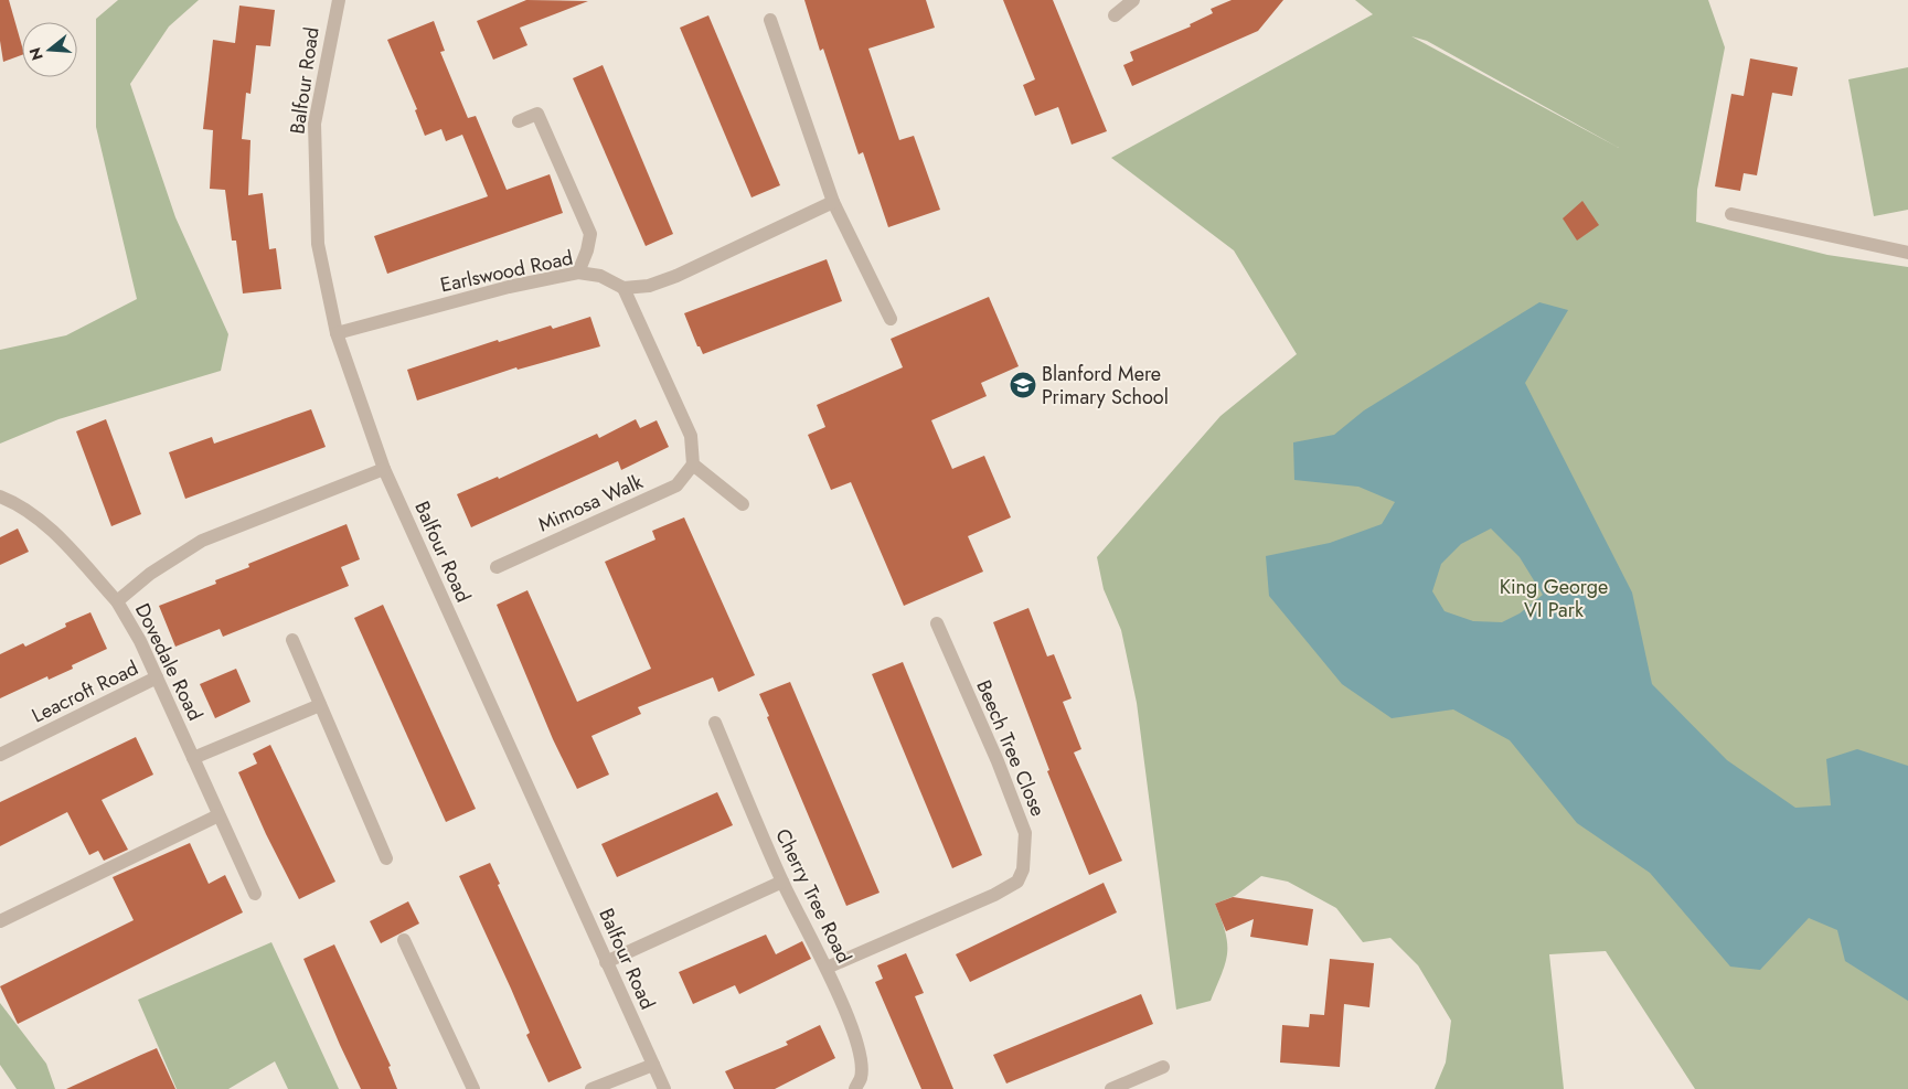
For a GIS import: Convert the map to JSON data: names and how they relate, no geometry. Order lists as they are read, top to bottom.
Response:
{
  "streets": {
    "street": [
      "Balfour Road",
      "Earlswood Road",
      "Mimosa Walk",
      "Dovedale Road",
      "Leacroft Road",
      "Beech Tree Close",
      "Cherry Tree Road"
    ]
  },
  "crossings": [
    ["Balfour Road", "Earlswood Road"],
    ["Balfour Road", "Dovedale Road"],
    ["Dovedale Road", "Leacroft Road"],
    ["Beech Tree Close", "Cherry Tree Road"]
  ],
  "parks": ["King George VI Park"],
  "places": {
    "school or university": ["Blanford Mere Primary School"]
  },
  "north": "left"
}
